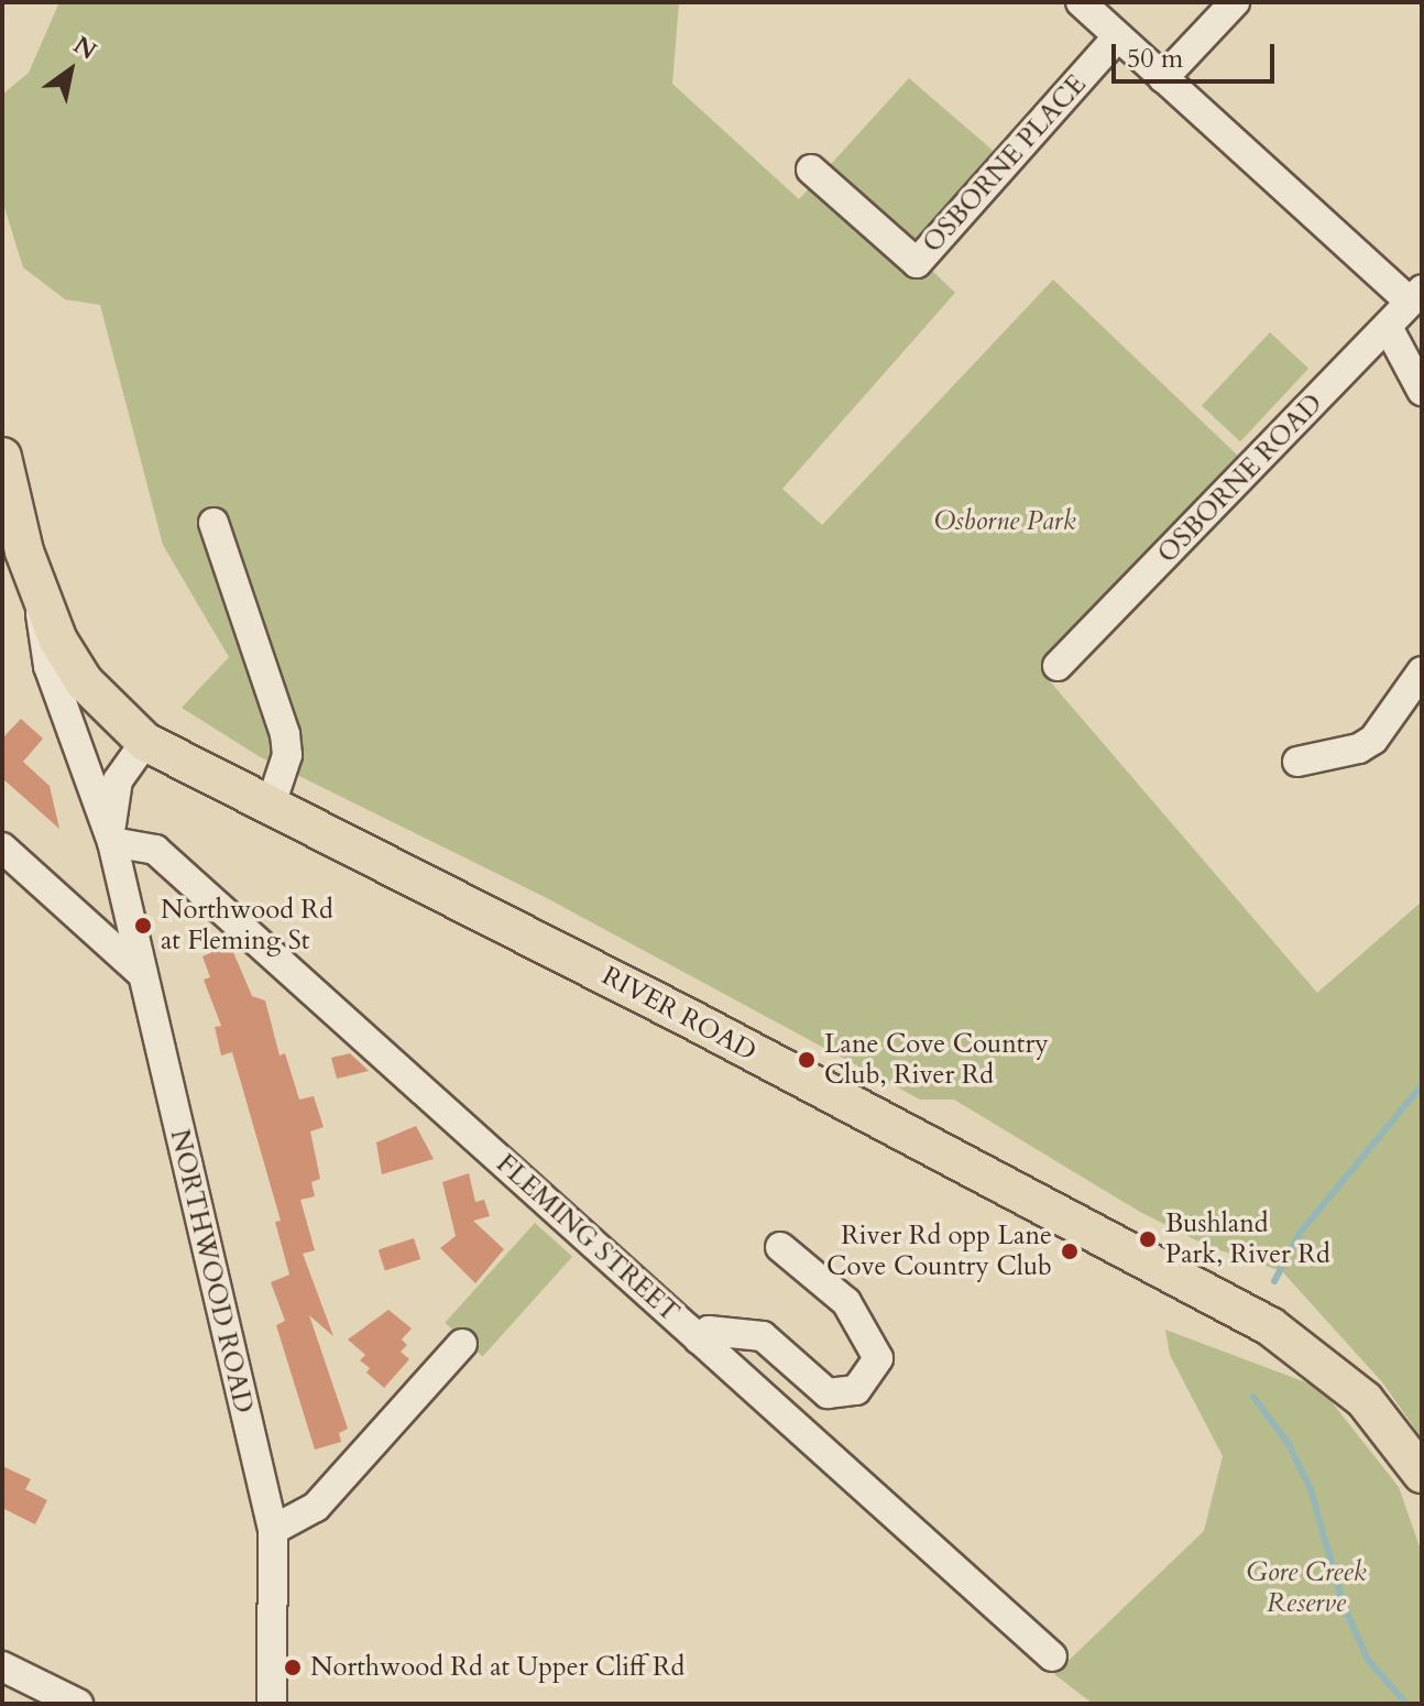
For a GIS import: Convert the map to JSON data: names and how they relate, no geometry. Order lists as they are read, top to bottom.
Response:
{
  "streets": {
    "main road": ["RIVER ROAD", "NORTHWOOD ROAD"],
    "street": ["OSBORNE PLACE", "OSBORNE ROAD", "FLEMING STREET"]
  },
  "crossings": [
    ["RIVER ROAD", "NORTHWOOD ROAD"],
    ["FLEMING STREET", "NORTHWOOD ROAD"]
  ],
  "parks": ["Osborne Park", "Gore Creek Reserve"],
  "places": [
    "Northwood Rd at Fleming St",
    "Lane Cove Country Club, River Rd",
    "Bushland Park, River Rd",
    "River Rd opp Lane Cove Country Club",
    "Northwood Rd at Upper Cliff Rd"
  ],
  "scale_bar": "50 m",
  "north": "top right"
}
